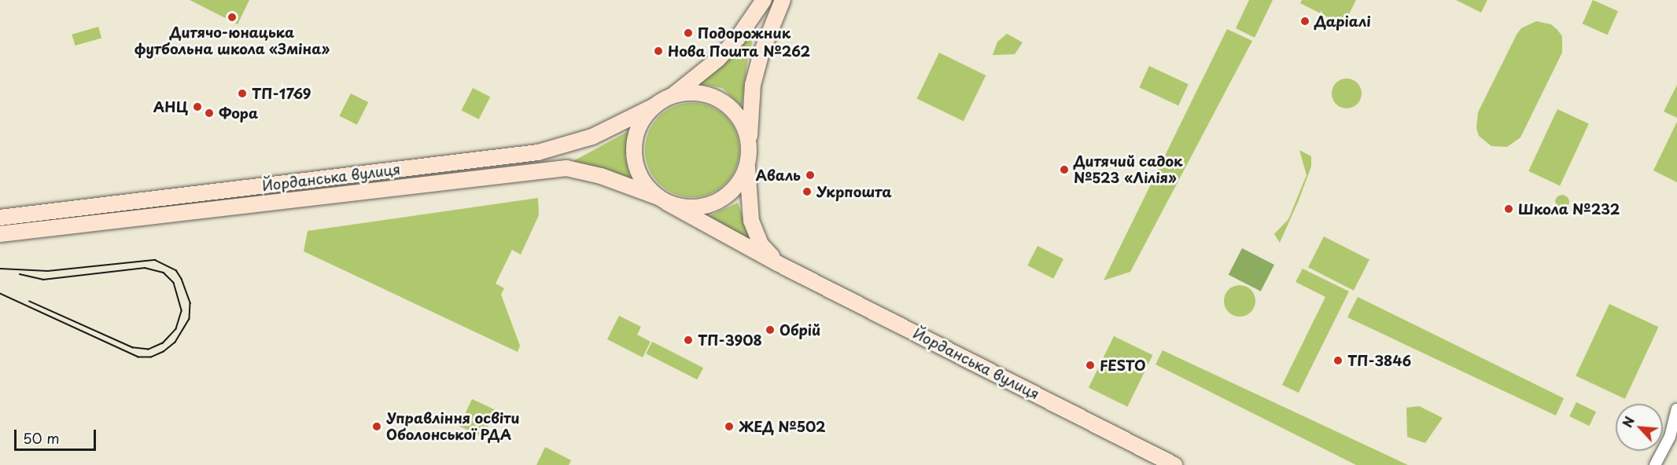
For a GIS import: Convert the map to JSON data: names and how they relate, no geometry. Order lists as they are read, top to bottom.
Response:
{
  "streets": {
    "main road": ["Йорданська вулиця"]
  },
  "places": [
    "Дитячо-юнацька футбольна школа «Зміна»",
    "Даріалі",
    "Подорожник",
    "Нова Пошта №262",
    "ТП-1769",
    "АНЦ",
    "Фора",
    "Дитячий садок №523 «Лілія»",
    "Аваль",
    "Укрпошта",
    "Школа №232",
    "Обрій",
    "ТП-3908",
    "ТП-3846",
    "FESTO",
    "Управління освіти Оболонської РДА",
    "ЖЕД №502"
  ],
  "scale_bar": "50 m",
  "north": "top left"
}
